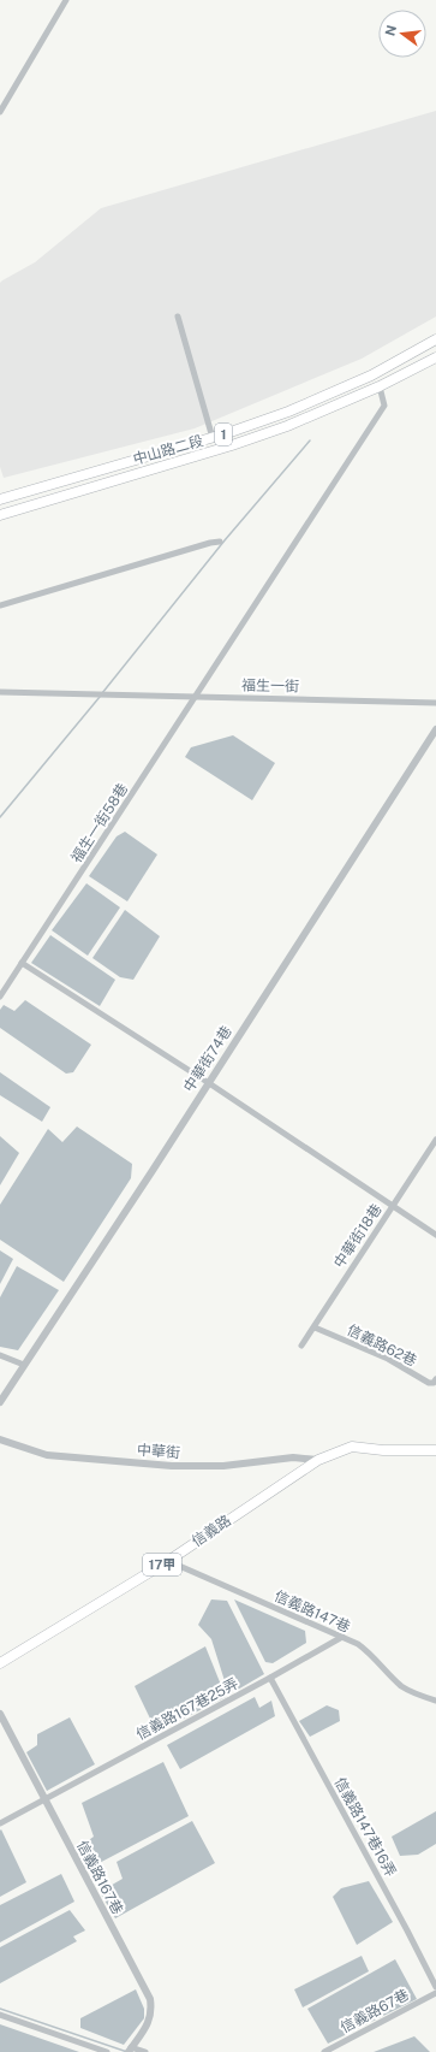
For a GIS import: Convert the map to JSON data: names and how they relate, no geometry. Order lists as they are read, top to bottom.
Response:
{
  "streets": {
    "main road": [
      "1",
      "中山路二段",
      "信義路",
      "17甲"
    ],
    "street": [
      "福生一街",
      "福生一街58巷",
      "中華街74巷",
      "中華街18巷",
      "信義路62巷",
      "中華街",
      "信義路147巷",
      "信義路167巷25弄",
      "信義路147巷16弄",
      "信義路167巷",
      "信義路67巷"
    ]
  },
  "crossings": [
    ["中山路二段", "福生一街58巷"],
    ["福生一街", "福生一街58巷"],
    ["中華街18巷", "信義路62巷"],
    ["中華街", "信義路"],
    ["信義路", "信義路147巷"],
    ["信義路147巷", "信義路167巷25弄"],
    ["信義路167巷25弄", "信義路147巷16弄"],
    ["信義路167巷25弄", "信義路167巷"]
  ],
  "north": "left"
}
